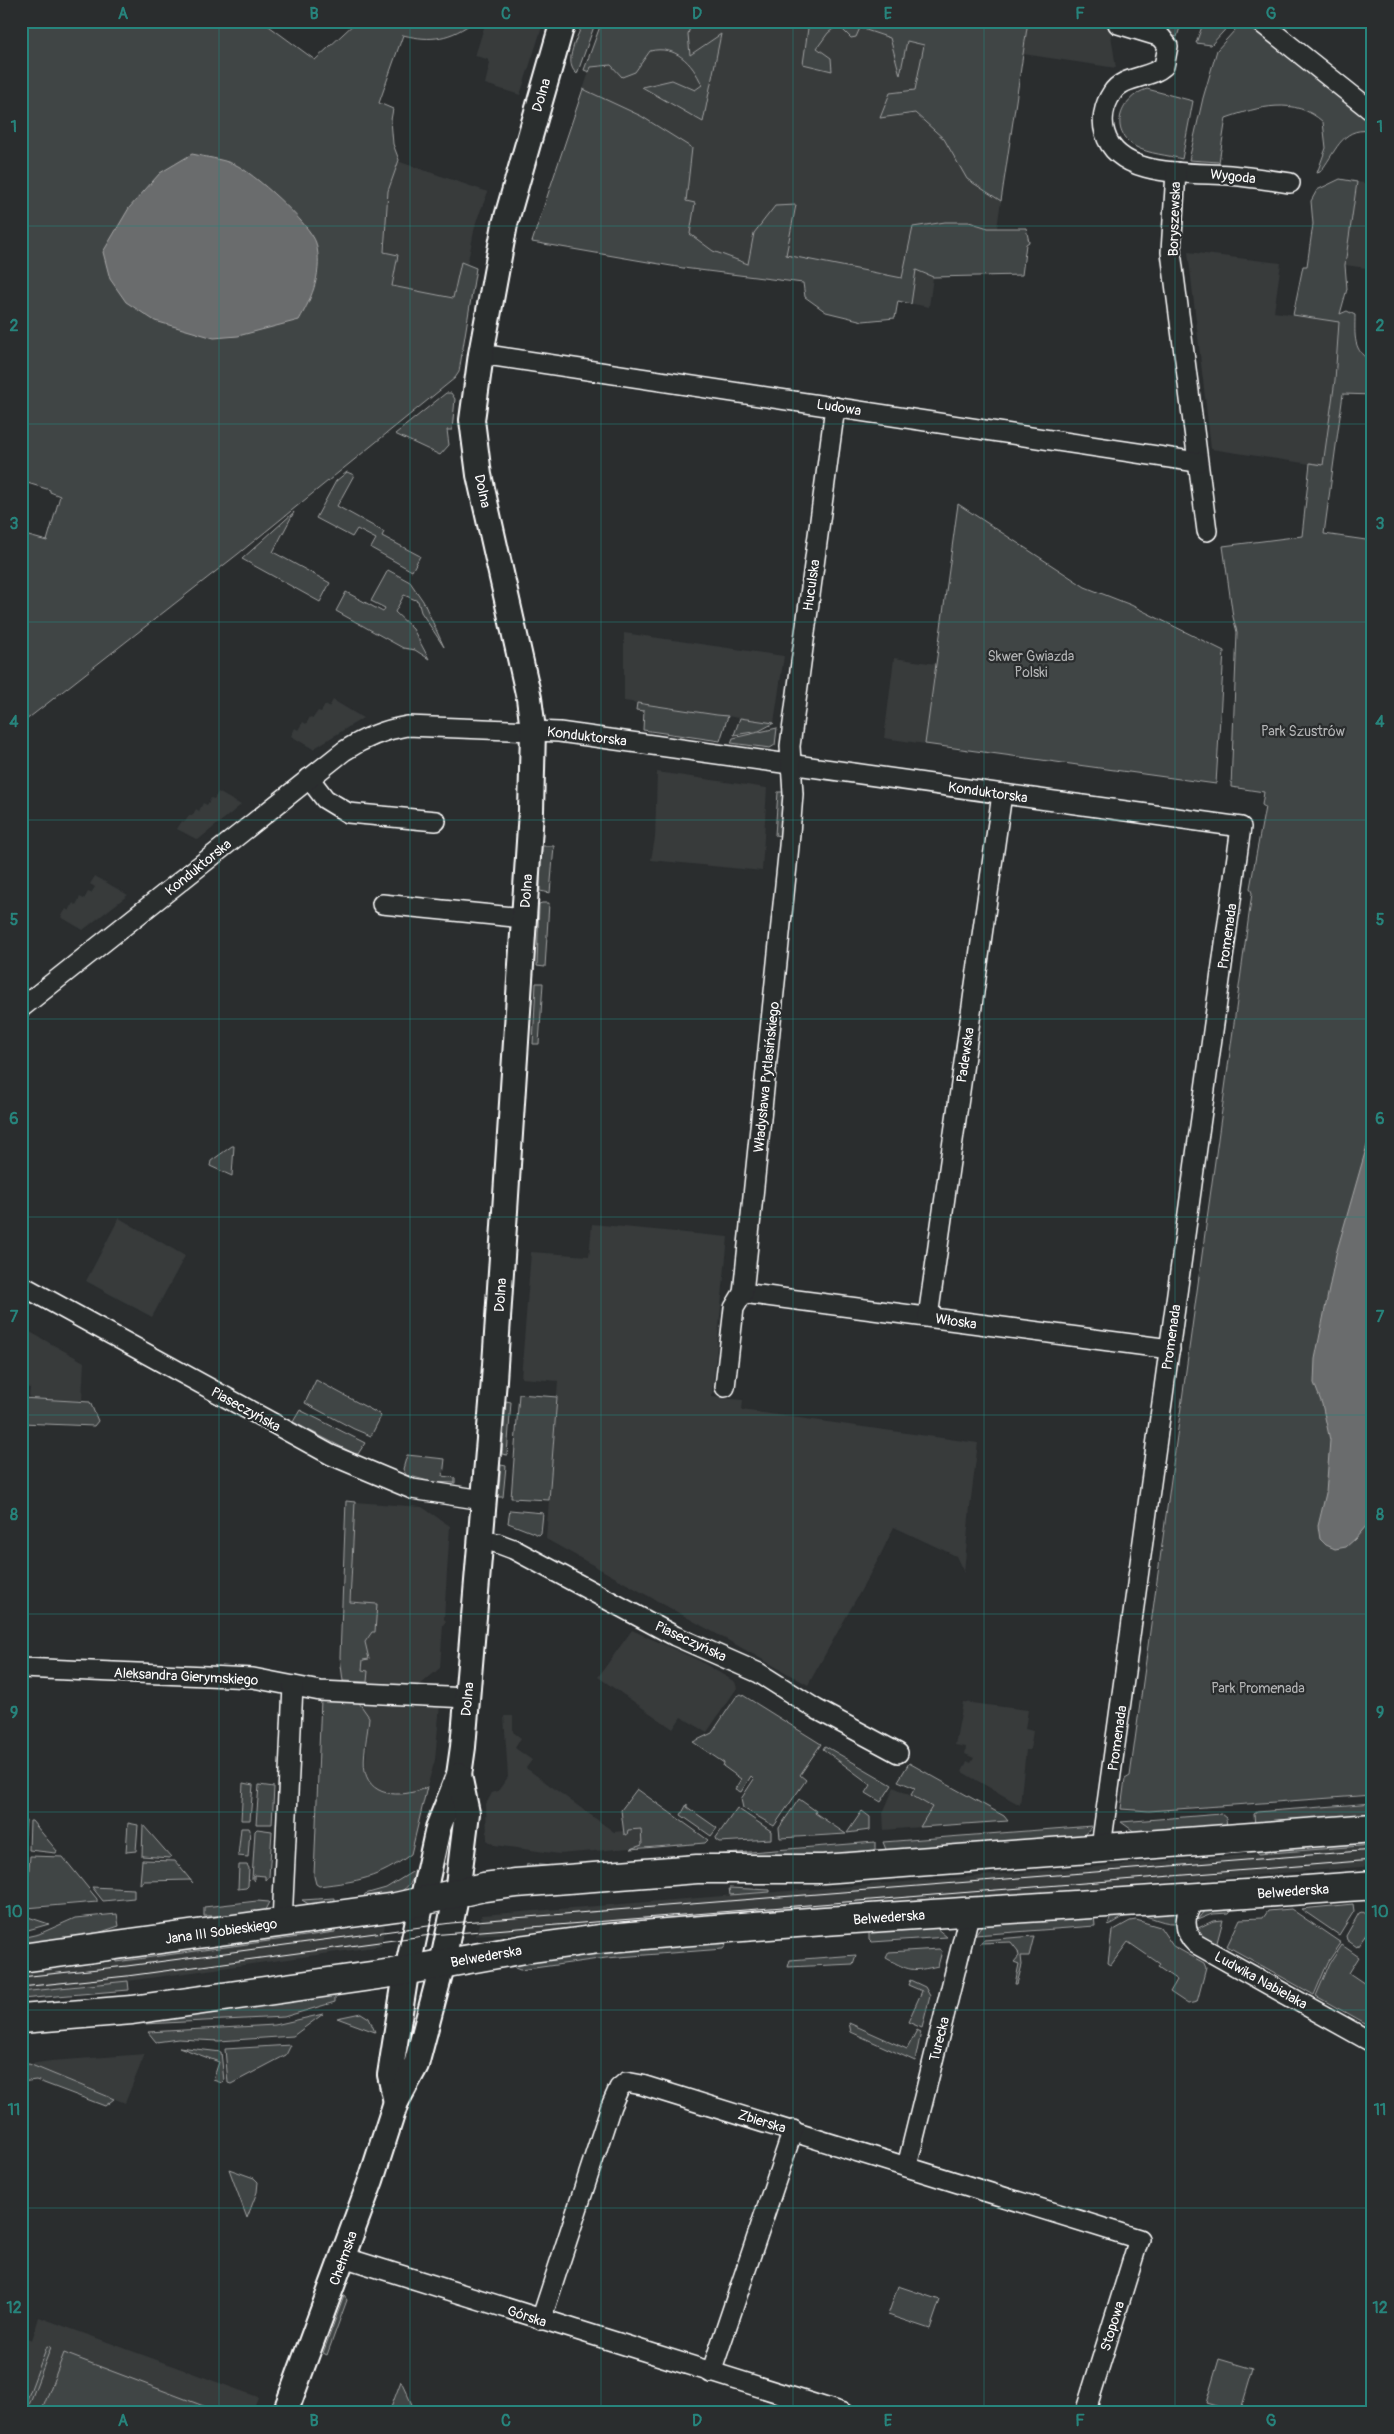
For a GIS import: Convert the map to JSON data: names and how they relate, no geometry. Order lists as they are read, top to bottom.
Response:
{
  "streets": {
    "main road": ["Belwederska", "Jana III Sobieskiego"],
    "street": [
      "Dolna",
      "Wygoda",
      "Boryszewska",
      "Ludowa",
      "Huculska",
      "Konduktorska",
      "Promenada",
      "Padewska",
      "Władysława Pytlasińskiego",
      "Włoska",
      "Piaseczyńska",
      "Aleksandra Gierymskiego",
      "Ludwika Nabielaka",
      "Turecka",
      "Zbierska",
      "Chełmska",
      "Górska",
      "Stopowa"
    ]
  },
  "crossings": [
    ["Dolna", "Ludowa"],
    ["Dolna", "Konduktorska"],
    ["Dolna", "Piaseczyńska"],
    ["Dolna", "Aleksandra Gierymskiego"],
    ["Dolna", "Belwederska"],
    ["Dolna", "Jana III Sobieskiego"],
    ["Dolna", "Chełmska"],
    ["Wygoda", "Boryszewska"],
    ["Boryszewska", "Ludowa"],
    ["Ludowa", "Huculska"],
    ["Huculska", "Konduktorska"],
    ["Huculska", "Władysława Pytlasińskiego"],
    ["Konduktorska", "Promenada"],
    ["Konduktorska", "Padewska"],
    ["Konduktorska", "Władysława Pytlasińskiego"],
    ["Promenada", "Włoska"],
    ["Padewska", "Włoska"],
    ["Władysława Pytlasińskiego", "Włoska"],
    ["Belwederska", "Ludwika Nabielaka"],
    ["Belwederska", "Turecka"],
    ["Belwederska", "Chełmska"],
    ["Turecka", "Zbierska"],
    ["Zbierska", "Górska"],
    ["Zbierska", "Stopowa"],
    ["Chełmska", "Górska"]
  ],
  "parks": ["Skwer Gwiazda Polski", "Park Szustrów", "Park Promenada"],
  "grid": {
    "columns": [
      "A",
      "B",
      "C",
      "D",
      "E",
      "F",
      "G"
    ],
    "rows": [
      "1",
      "2",
      "3",
      "4",
      "5",
      "6",
      "7",
      "8",
      "9",
      "10",
      "11",
      "12"
    ]
  }
}
